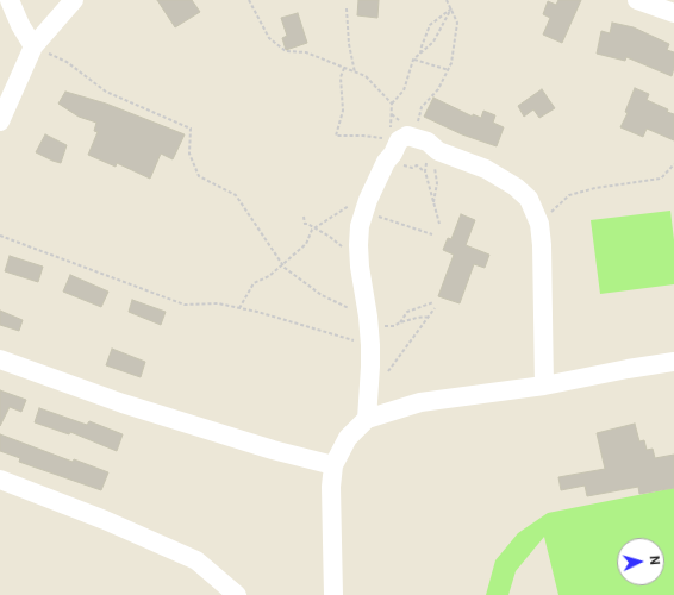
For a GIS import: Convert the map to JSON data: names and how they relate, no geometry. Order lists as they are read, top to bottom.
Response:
{
  "north": "right"
}
